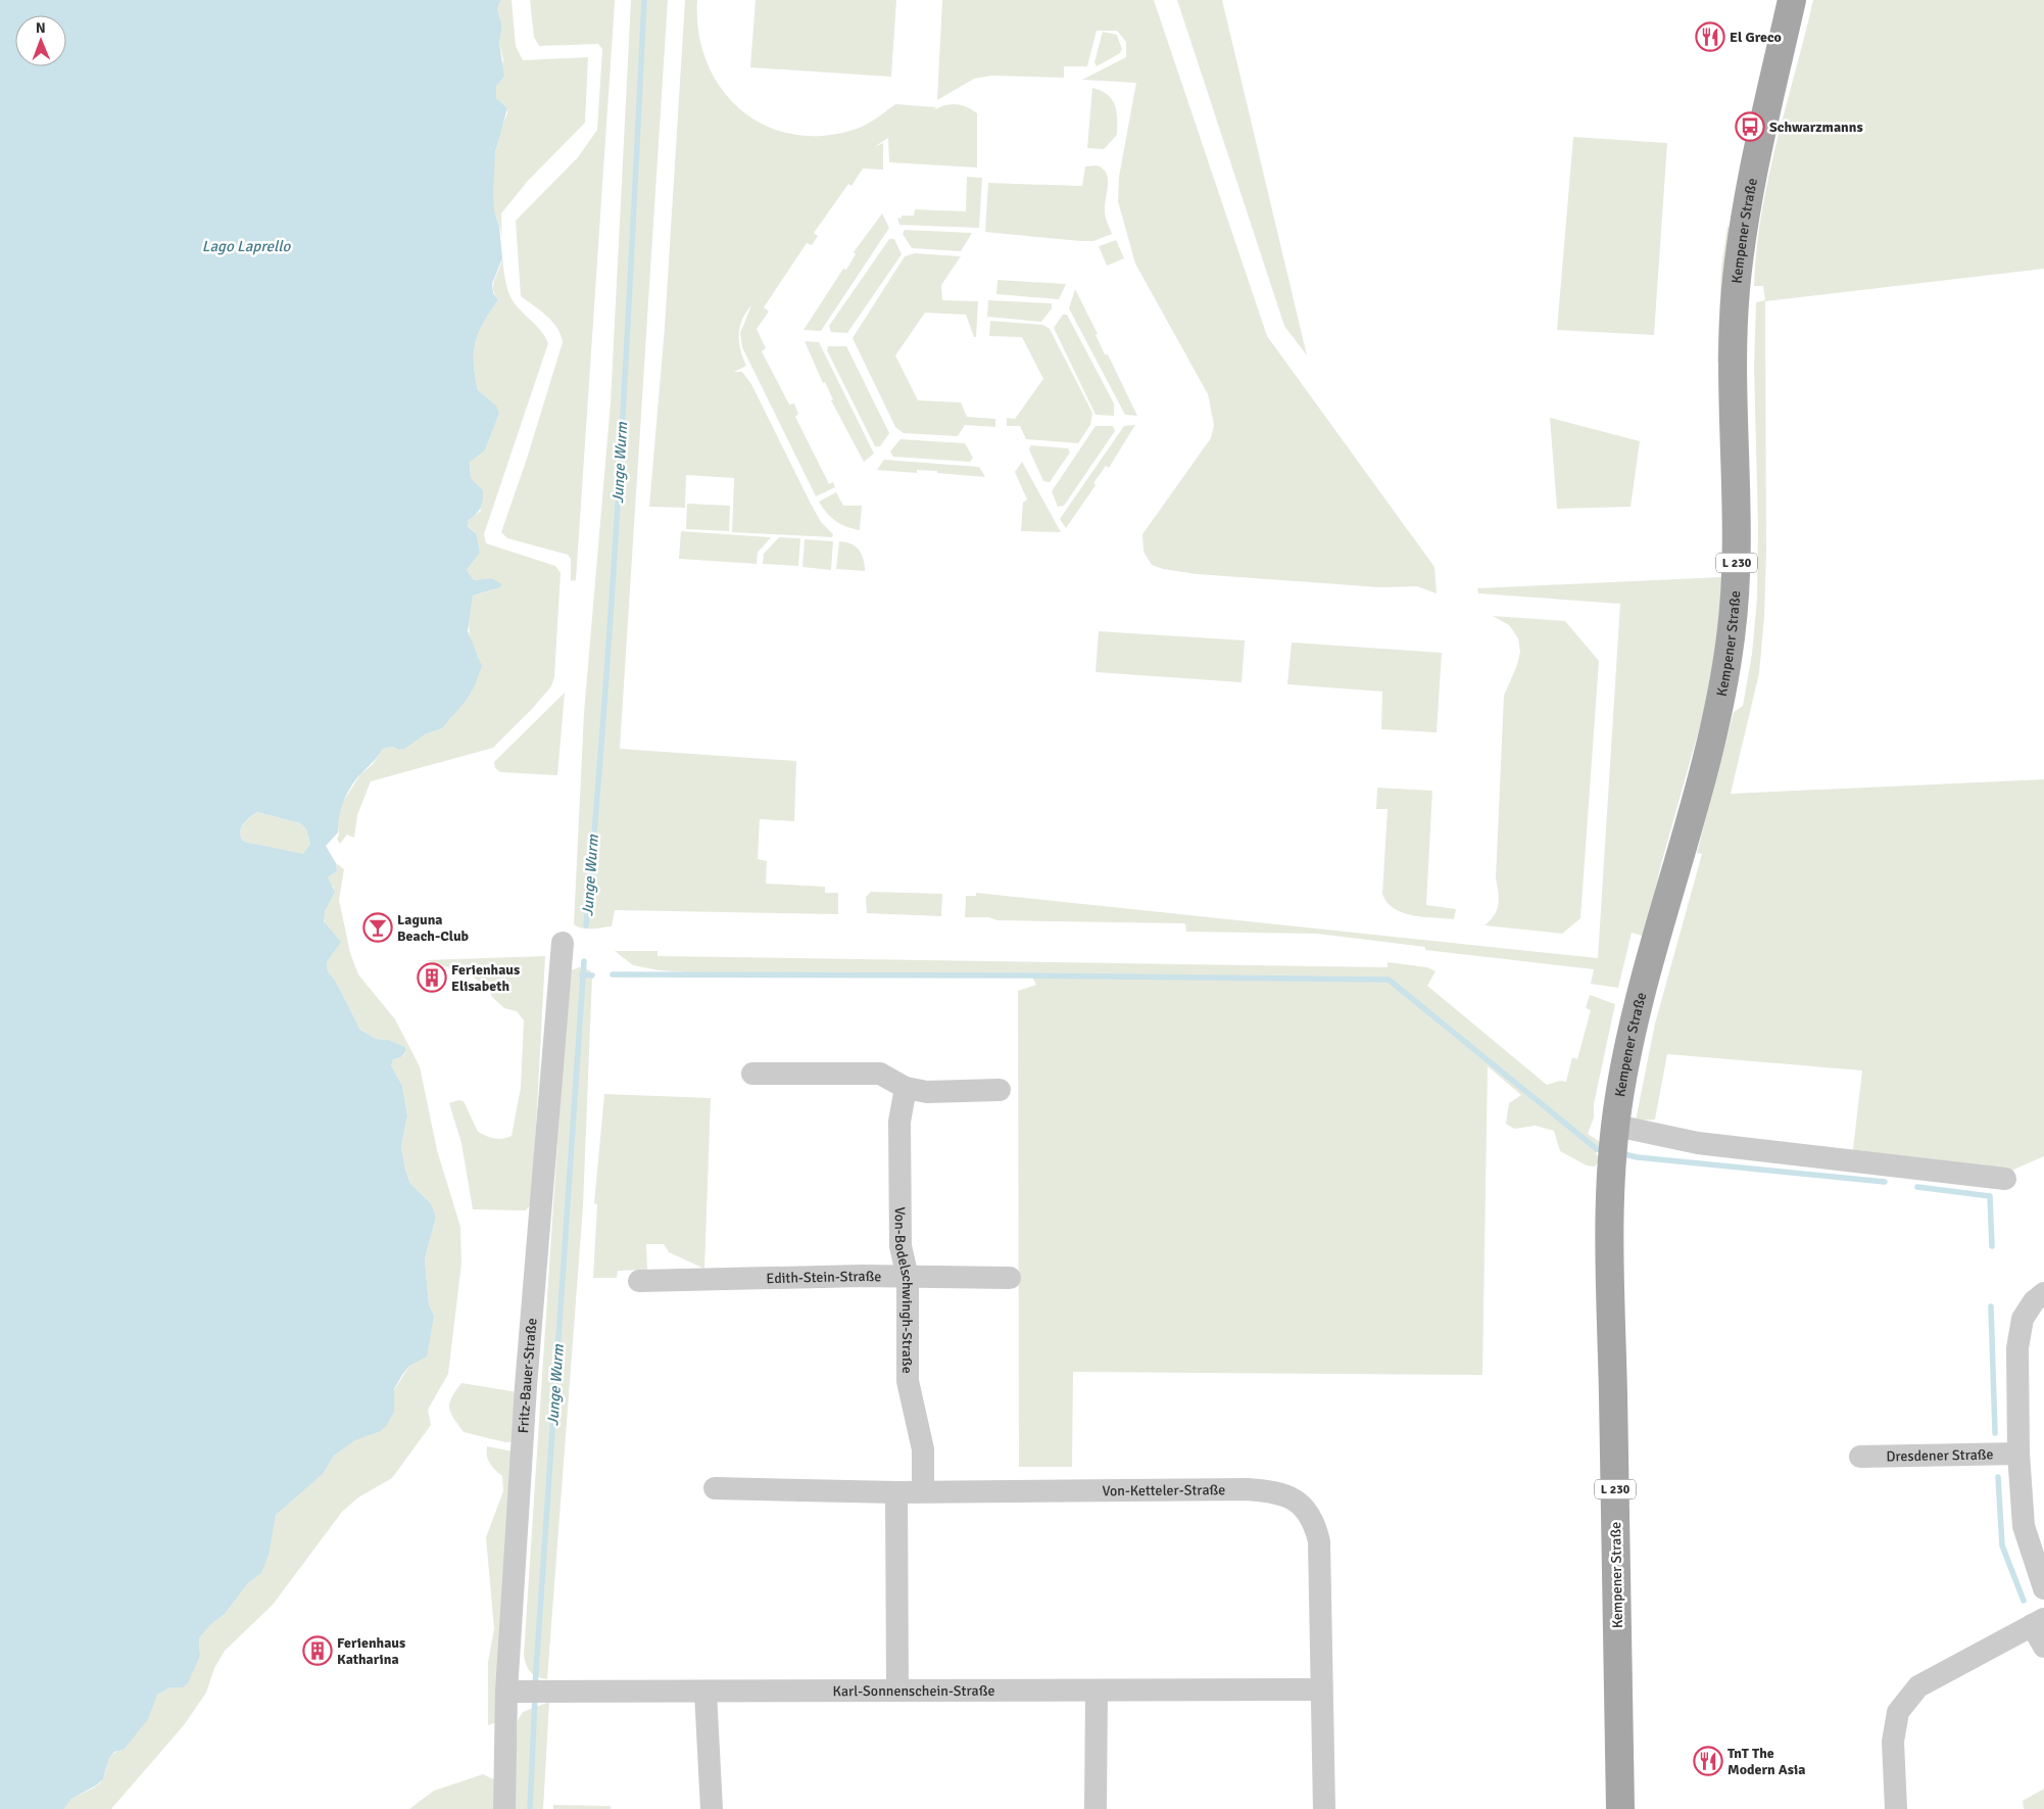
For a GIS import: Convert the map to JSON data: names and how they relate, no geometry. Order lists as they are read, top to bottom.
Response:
{
  "streets": {
    "main road": ["Kempener Straße", "L 230"],
    "street": [
      "Edith-Stein-Straße",
      "Von-Bodelschwingh-Straße",
      "Fritz-Bauer-Straße",
      "Dresdener Straße",
      "Von-Ketteler-Straße",
      "Karl-Sonnenschein-Straße"
    ]
  },
  "crossings": [
    ["Edith-Stein-Straße", "Von-Bodelschwingh-Straße"],
    ["Von-Bodelschwingh-Straße", "Von-Ketteler-Straße"],
    ["Fritz-Bauer-Straße", "Karl-Sonnenschein-Straße"],
    ["Von-Ketteler-Straße", "Karl-Sonnenschein-Straße"]
  ],
  "water": ["Lago Laprello", "Junge Wurm"],
  "places": {
    "restaurant": ["El Greco", "TnT The Modern Asia"],
    "bus stop": ["Schwarzmanns"],
    "bar": ["Laguna Beach-Club"],
    "building": ["Ferienhaus Elisabeth", "Ferienhaus Katharina"]
  },
  "north": "top"
}
